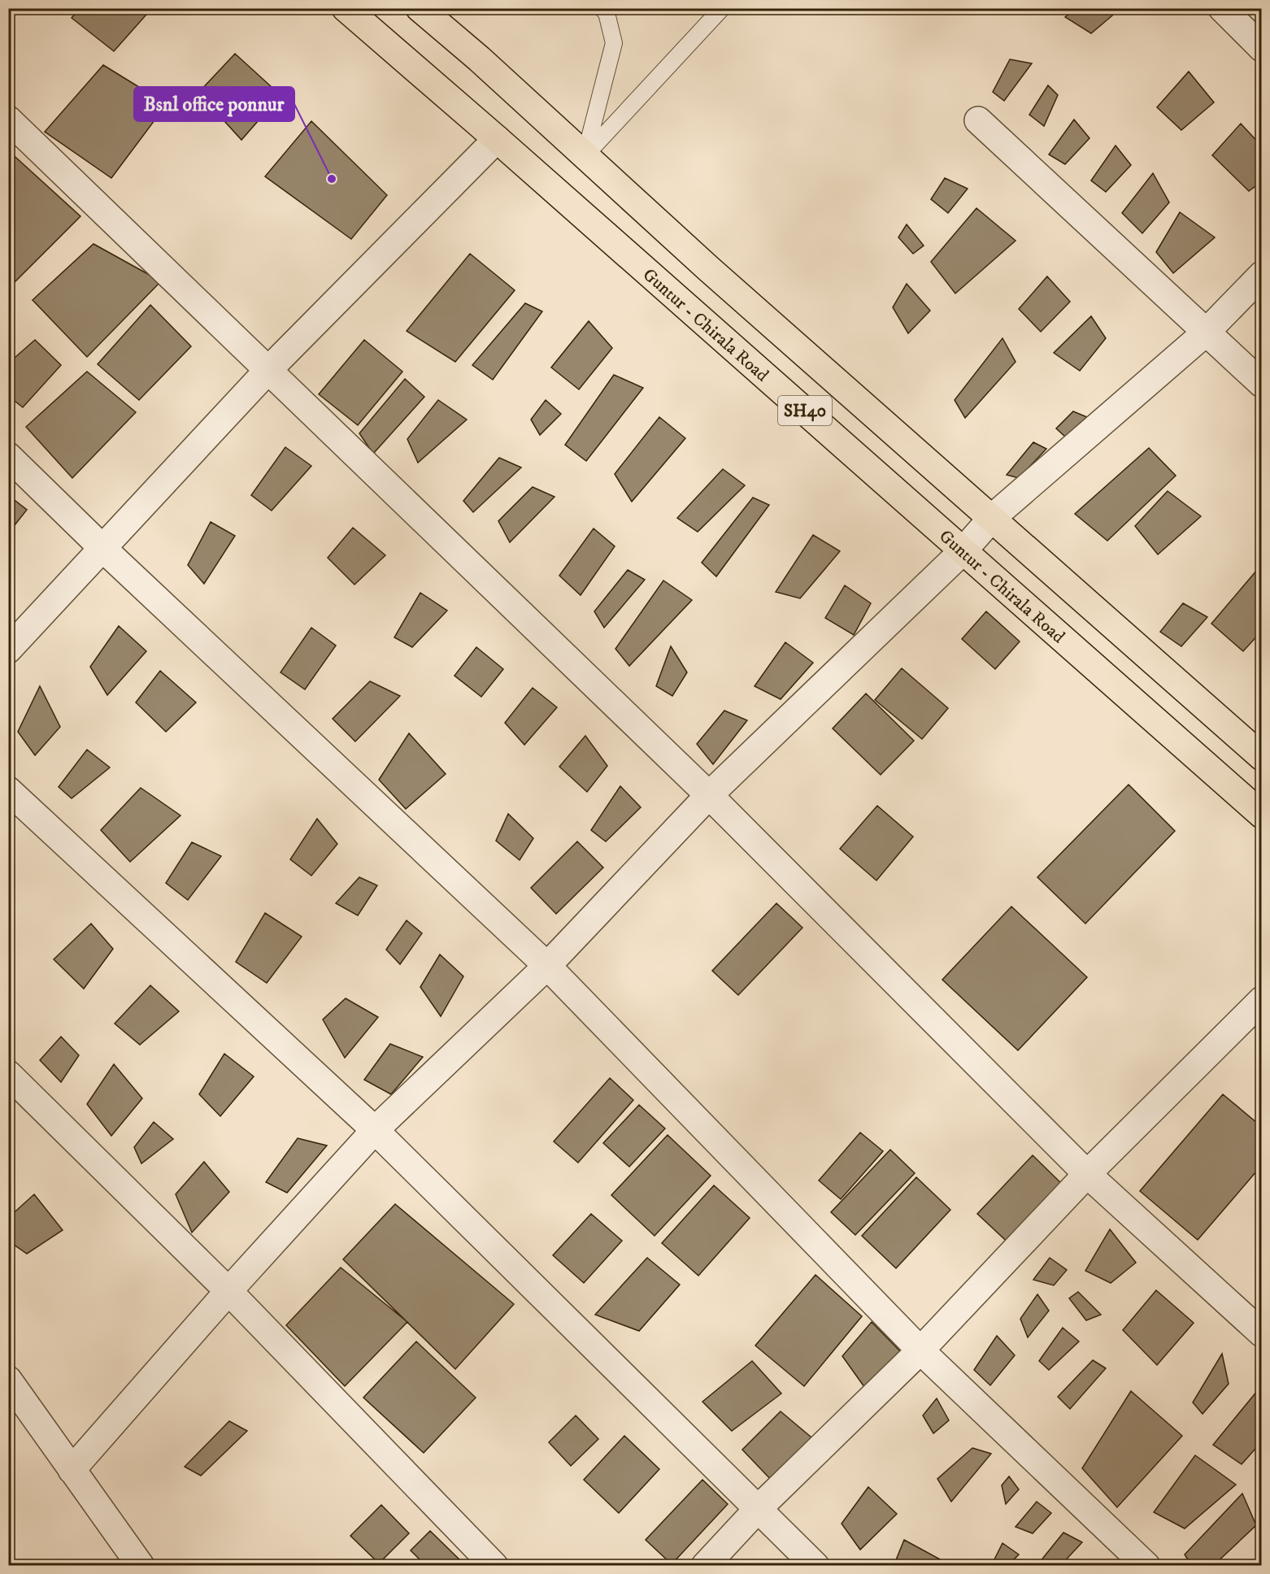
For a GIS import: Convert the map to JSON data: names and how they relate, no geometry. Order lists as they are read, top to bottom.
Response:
{
  "streets": {
    "main road": ["Guntur - Chirala Road", "SH40"]
  },
  "places": ["Bsnl office ponnur"]
}
